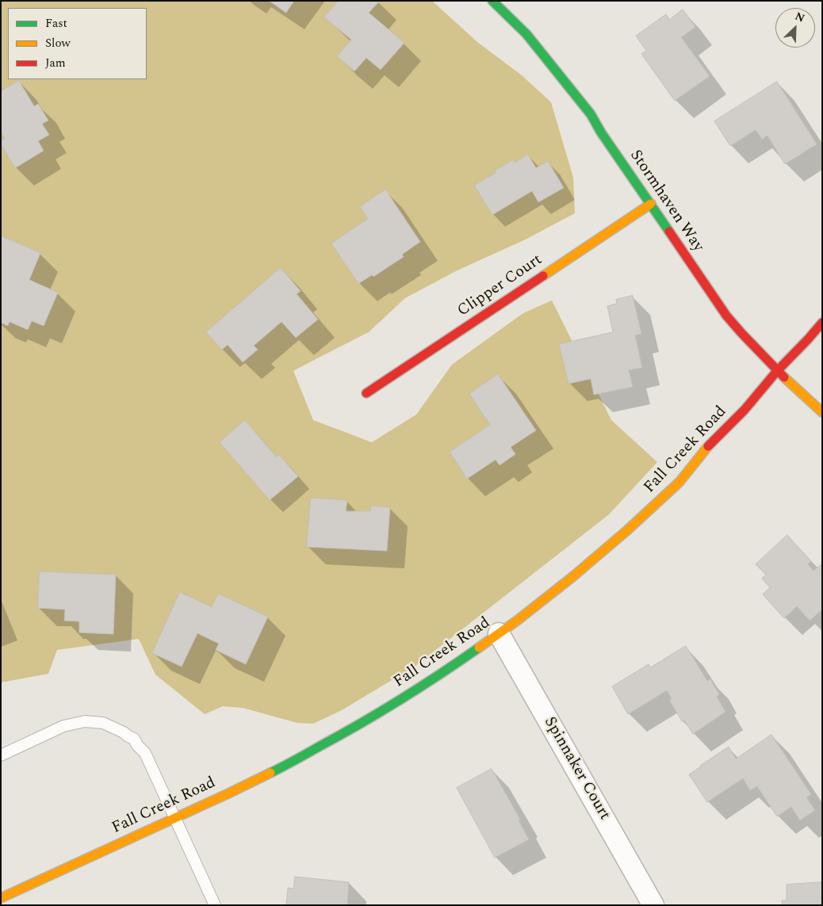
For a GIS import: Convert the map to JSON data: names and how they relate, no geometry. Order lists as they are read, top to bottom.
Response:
{
  "streets": {
    "main road": ["Stormhaven Way", "Clipper Court", "Fall Creek Road"],
    "street": ["Spinnaker Court"]
  },
  "crossings": [
    ["Stormhaven Way", "Clipper Court"],
    ["Stormhaven Way", "Fall Creek Road"],
    ["Fall Creek Road", "Spinnaker Court"]
  ],
  "legend": ["Fast", "Slow", "Jam"],
  "north": "top right"
}
